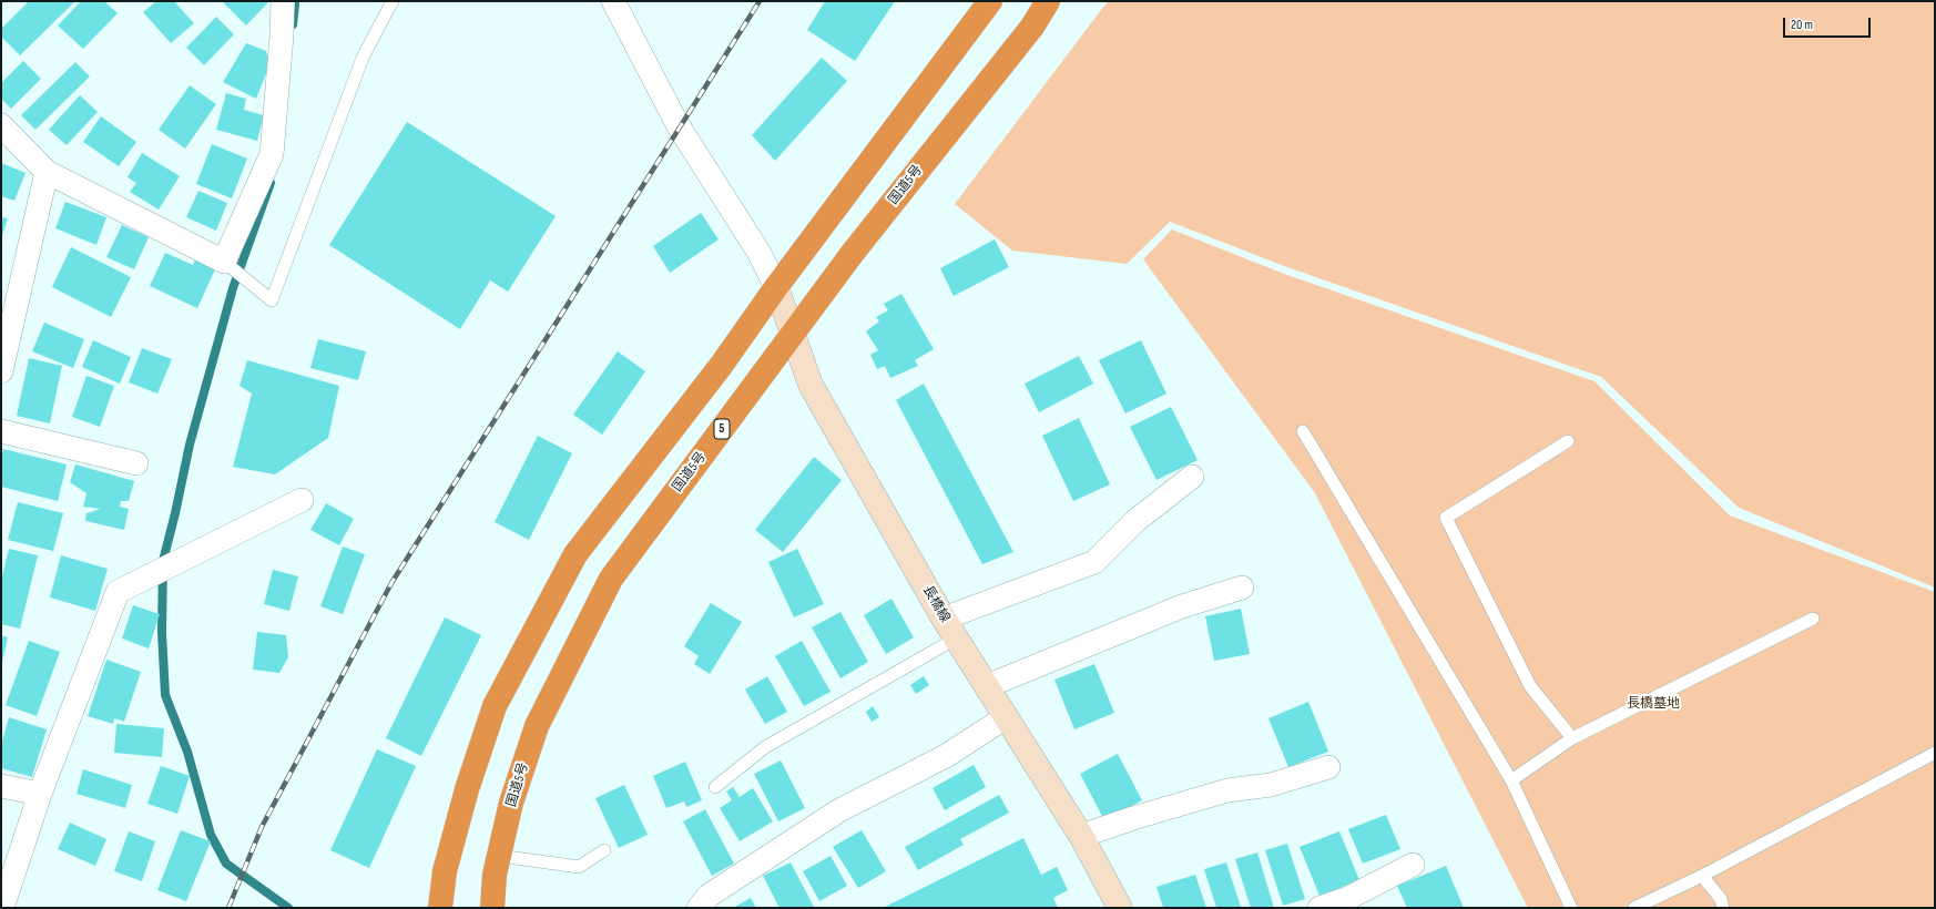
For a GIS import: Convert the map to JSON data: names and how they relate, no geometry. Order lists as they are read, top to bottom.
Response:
{
  "streets": {
    "highway": ["国道5号", "5"],
    "street": ["長橋線"]
  },
  "crossings": [
    ["国道5号", "長橋線"]
  ],
  "parks": ["長橋墓地"],
  "scale_bar": "20 m"
}
